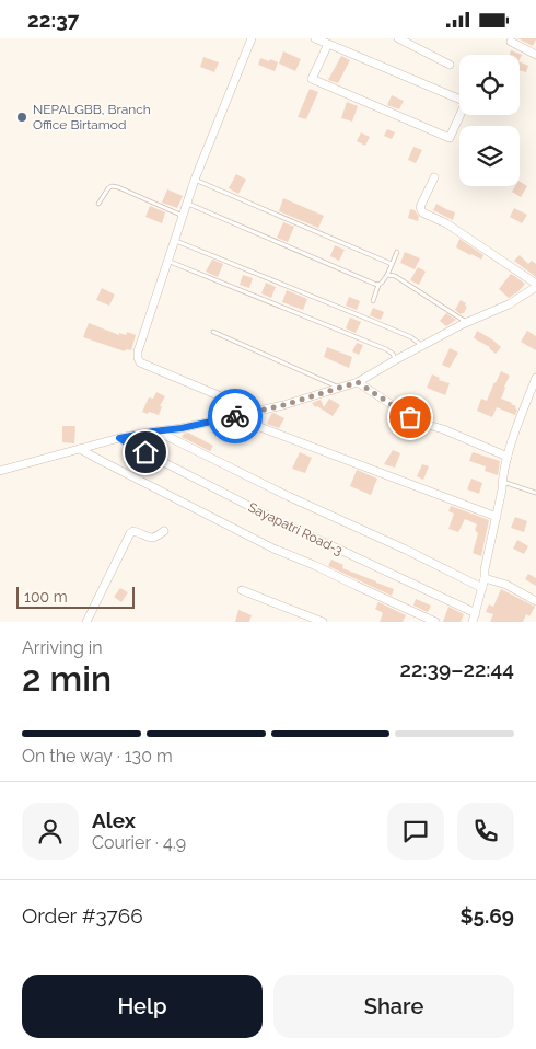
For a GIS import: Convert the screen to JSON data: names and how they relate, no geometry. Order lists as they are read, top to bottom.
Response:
{
  "streets": {
    "street": ["Sayapatri Road-3"]
  },
  "places": ["NEPALGBB, Branch Office Birtamod"],
  "scale_bar": "100 m",
  "page": {
    "status": "22:37",
    "scale": "100 m",
    "heading": ["2 min", "Arriving in", "22:39–22:44"],
    "panel": [
      "Alex",
      "Courier · 4.9",
      "Order #3766",
      "$5.69"
    ],
    "bar": "On the way · 130 m",
    "buttons": ["Help", "Share"]
  }
}
